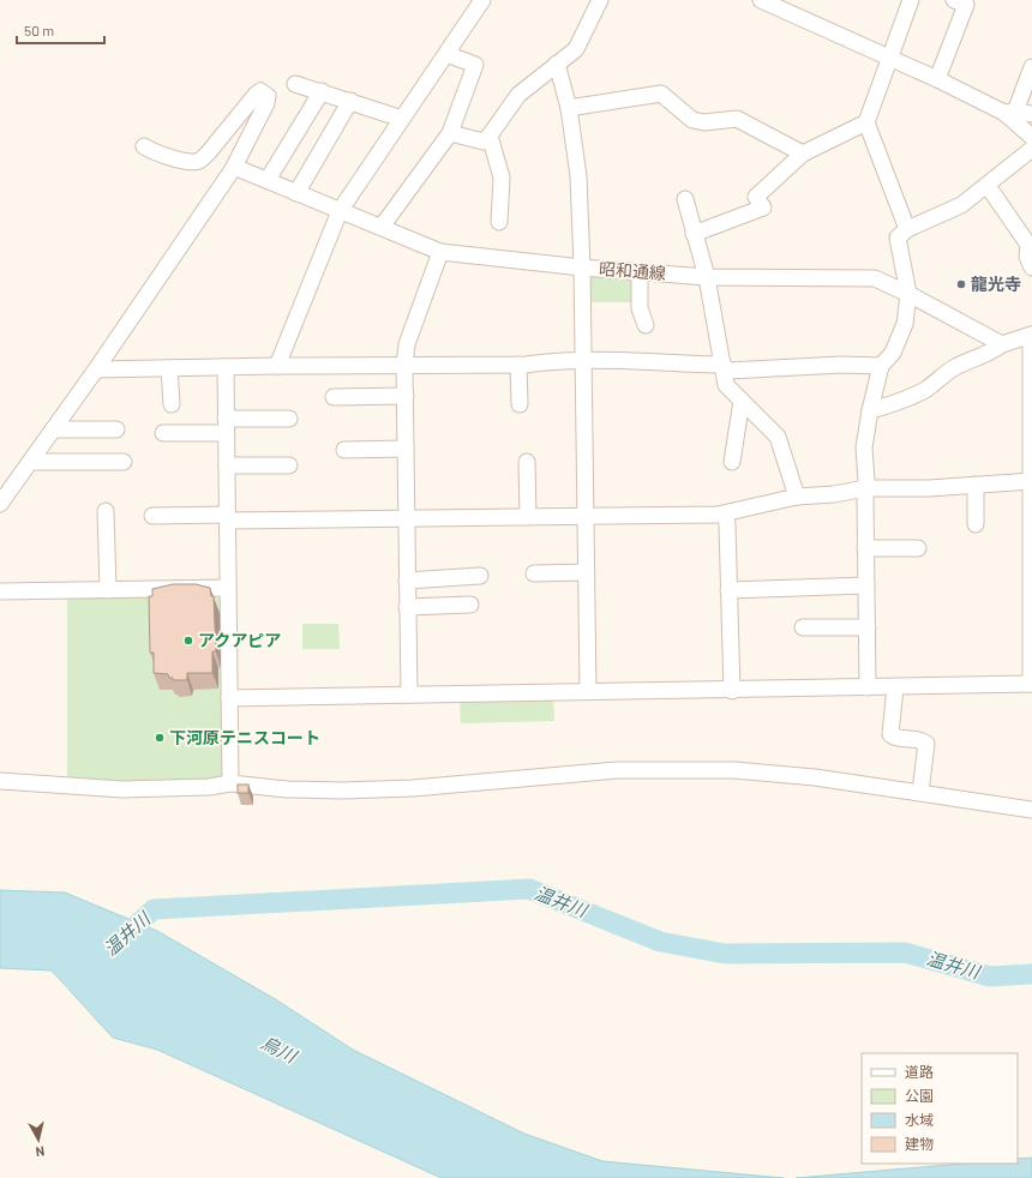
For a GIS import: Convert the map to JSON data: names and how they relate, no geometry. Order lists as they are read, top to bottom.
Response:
{
  "streets": {
    "street": ["昭和通線"]
  },
  "water": ["温井川", "烏川"],
  "places": ["龍光寺", "アクアピア", "下河原テニスコート"],
  "legend": [
    "道路",
    "公園",
    "水域",
    "建物"
  ],
  "scale_bar": "50 m",
  "north": "bottom"
}
